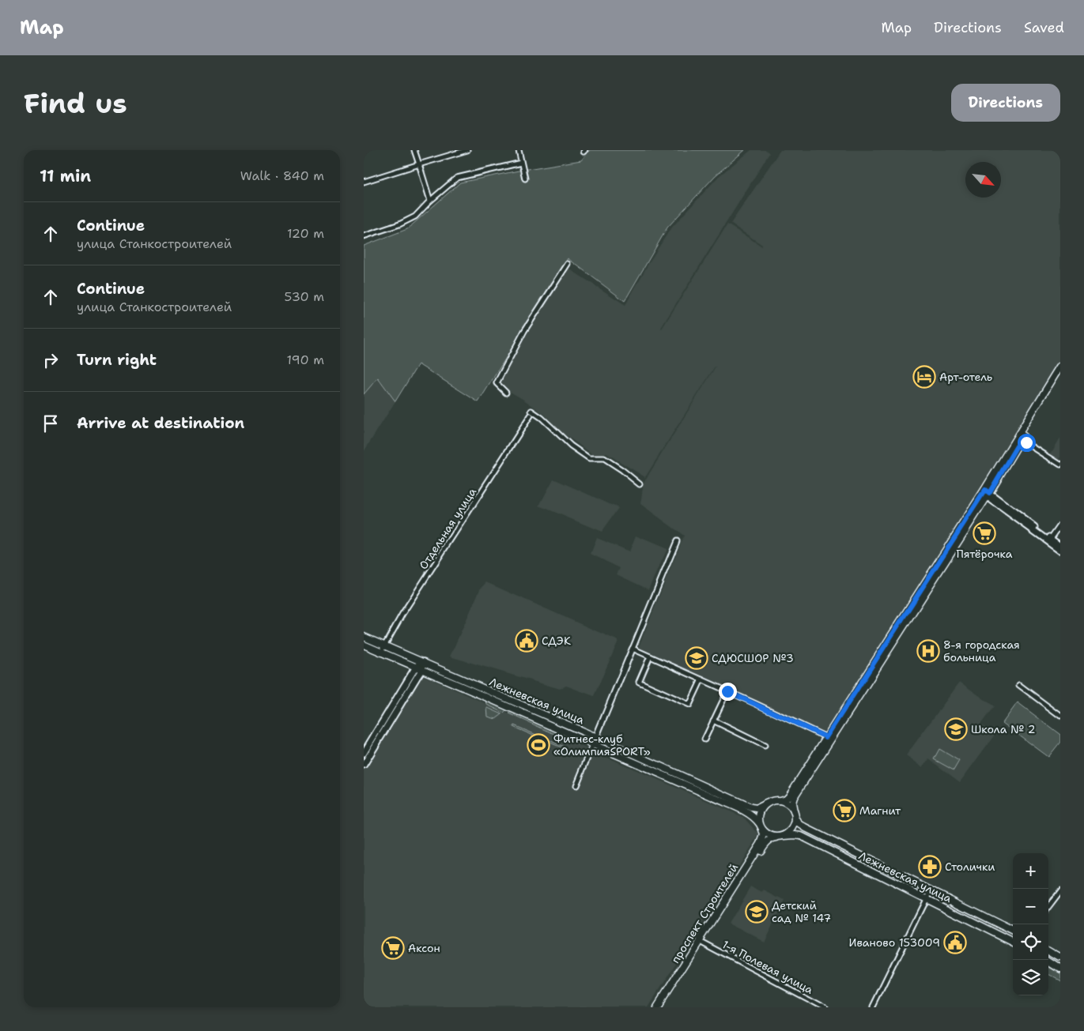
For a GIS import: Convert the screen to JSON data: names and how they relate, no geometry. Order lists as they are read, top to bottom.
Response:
{
  "streets": {
    "main road": ["Лежневская улица", "проспект Строителей"],
    "street": ["Отдельная улица", "1-я Полевая улица"]
  },
  "crossings": [
    ["Отдельная улица", "Лежневская улица"],
    ["Лежневская улица", "проспект Строителей"],
    ["проспект Строителей", "1-я Полевая улица"]
  ],
  "places": {
    "hotel": ["Арт-отель"],
    "supermarket": ["Пятёрочка", "Магнит", "Аксон"],
    "public building": ["СДЭК", "Иваново 153009"],
    "hospital": ["8-я городская больница"],
    "school or university": ["СДЮСШОР №3", "Школа № 2", "Детский сад № 147"],
    "sports": ["Фитнес-клуб «ОлимпияSPORT»"],
    "pharmacy": ["Столички"]
  },
  "north": "bottom right",
  "page": {
    "header": "Map",
    "nav": ["Map", "Directions", "Saved"],
    "buttons": "Directions",
    "title": "Find us",
    "heading": ["11 min", "Walk · 840 m"],
    "list": [
      ["Continue", "улица Станкостроителей", "120 m"],
      ["Continue", "улица Станкостроителей", "530 m"],
      ["Turn right", "190 m"],
      "Arrive at destination"
    ],
    "map_buttons": ["+", "−"]
  }
}
